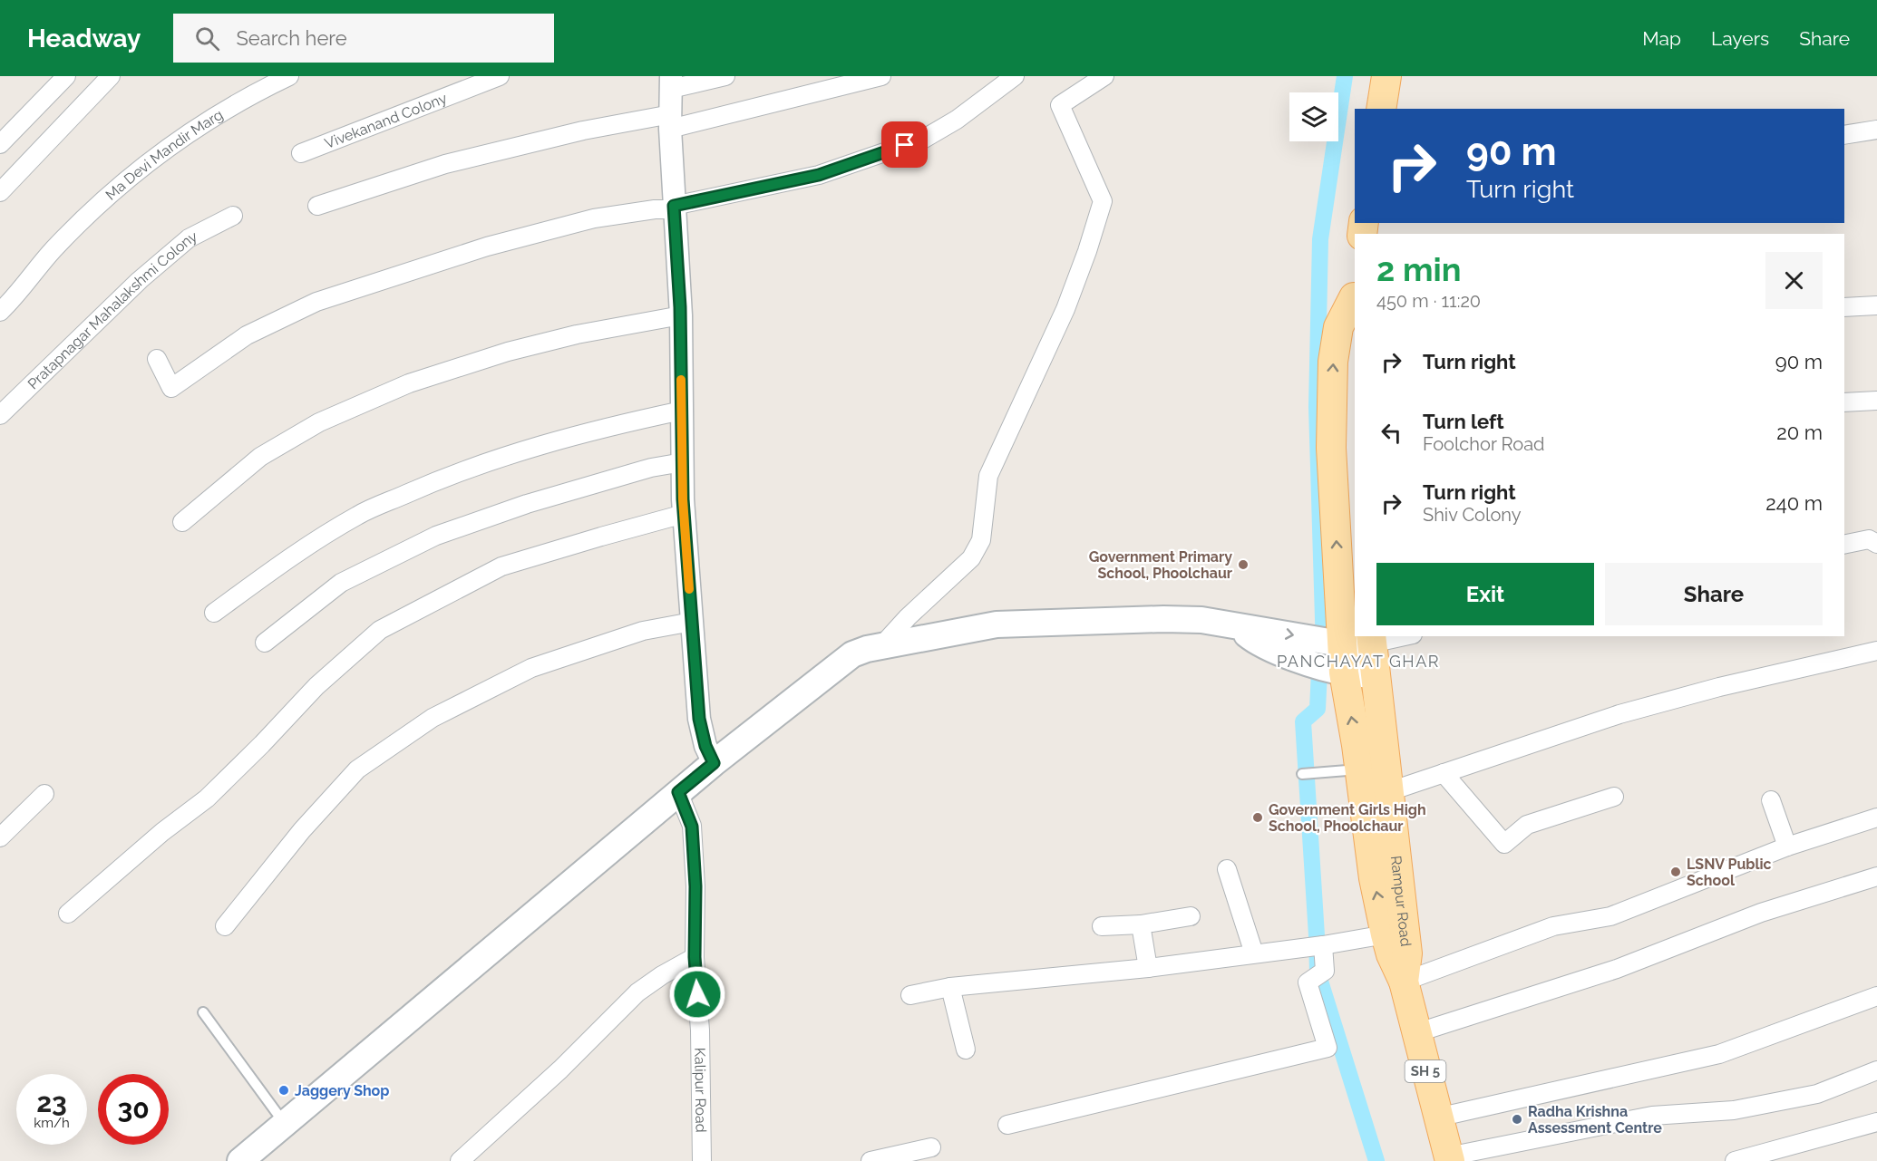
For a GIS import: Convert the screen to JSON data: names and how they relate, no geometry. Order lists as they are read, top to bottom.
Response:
{
  "streets": {
    "main road": ["Rampur Road", "SH 5"],
    "street": [
      "Vivekanand Colony",
      "Ma Devi Mandir Marg",
      "Pratapnagar Mahalakshmi Colony",
      "Kalipur Road"
    ]
  },
  "districts": ["PANCHAYAT GHAR"],
  "places": [
    "Government Primary School, Phoolchaur",
    "Government Girls High School, Phoolchaur",
    "LSNV Public School",
    "Jaggery Shop",
    "Radha Krishna Assessment Centre"
  ],
  "page": {
    "header": "Headway",
    "search": "Search here",
    "nav": ["Map", "Layers", "Share"],
    "turn": ["90 m", "Turn right"],
    "heading": ["2 min", "450 m · 11:20"],
    "list": [
      {
        "name": "Turn right",
        "value": "90 m"
      },
      {
        "name": "Turn left",
        "note": "Foolchor Road",
        "value": "20 m"
      },
      {
        "name": "Turn right",
        "note": "Shiv Colony",
        "value": "240 m"
      }
    ],
    "buttons": ["Exit", "Share"],
    "speed": "23 km/h",
    "limit": "30"
  }
}
